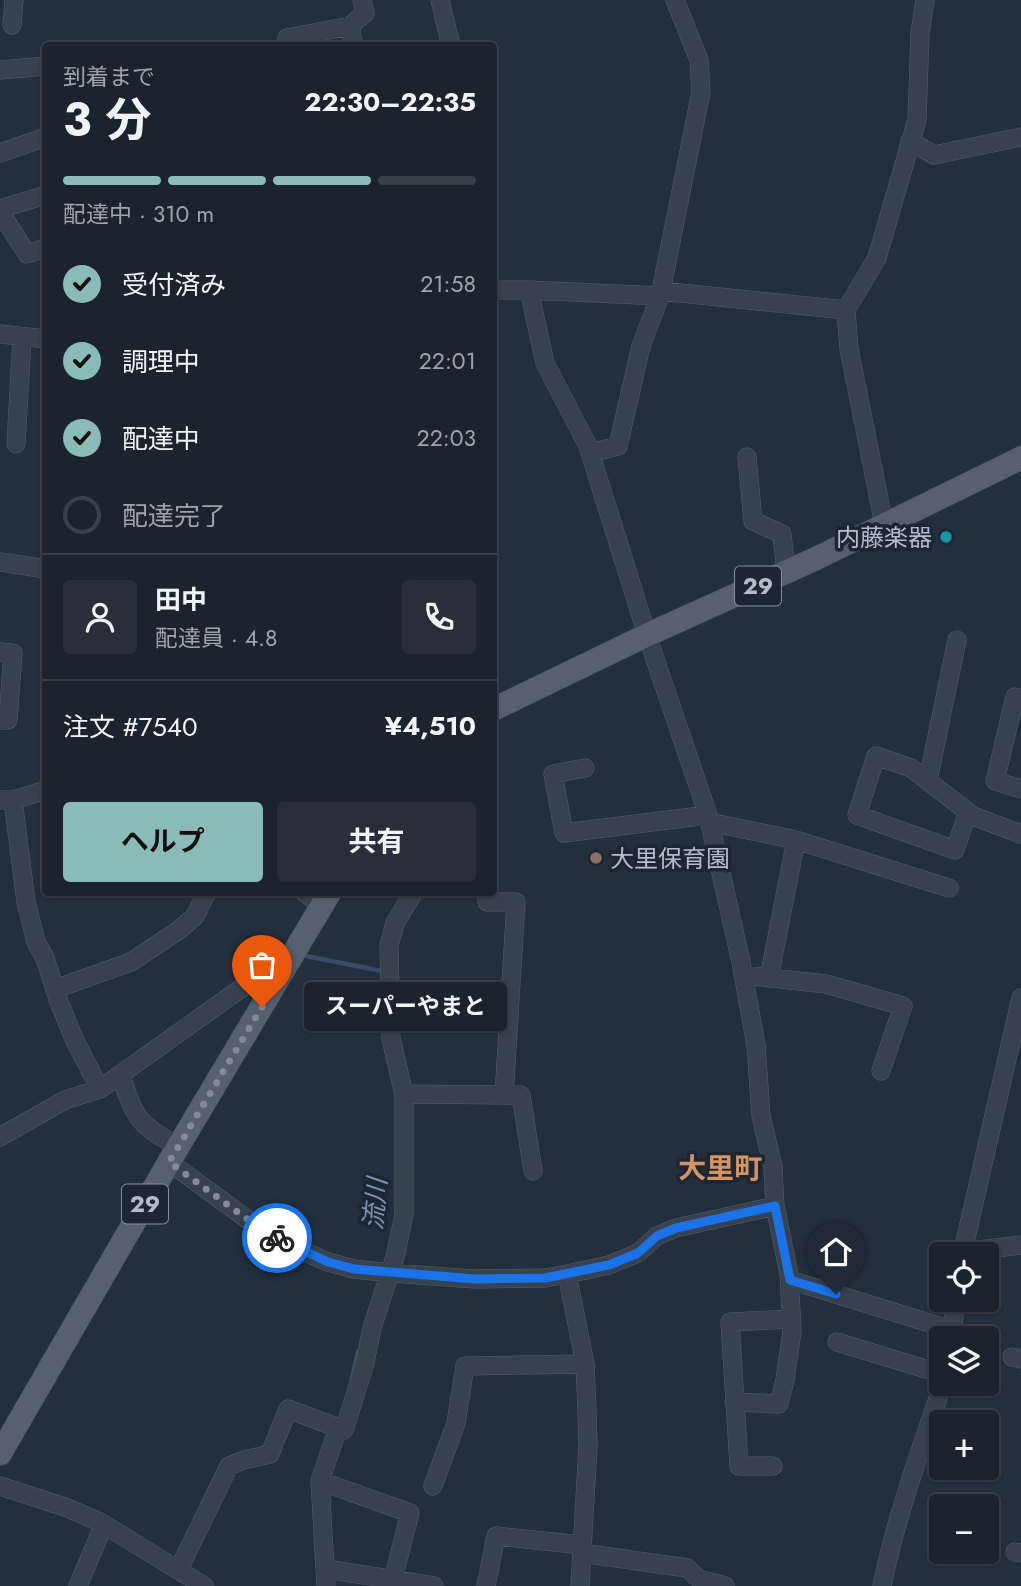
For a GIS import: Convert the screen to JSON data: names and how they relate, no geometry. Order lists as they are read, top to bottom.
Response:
{
  "streets": {
    "main road": ["29"]
  },
  "districts": ["大里町"],
  "water": ["流川"],
  "places": ["内藤楽器", "大里保育園", "スーパーやまと"],
  "page": {
    "heading": ["3 分", "到着まで", "22:30–22:35"],
    "panel": [
      "田中",
      "配達員 · 4.8",
      "注文 #7540",
      "¥4,510"
    ],
    "bar": "配達中 · 310 m",
    "list": [
      ["受付済み", "21:58"],
      ["調理中", "22:01"],
      ["配達中", "22:03"],
      "配達完了"
    ],
    "buttons": ["ヘルプ", "共有"],
    "bubble": "スーパーやまと",
    "map_buttons": ["+", "−"]
  }
}
